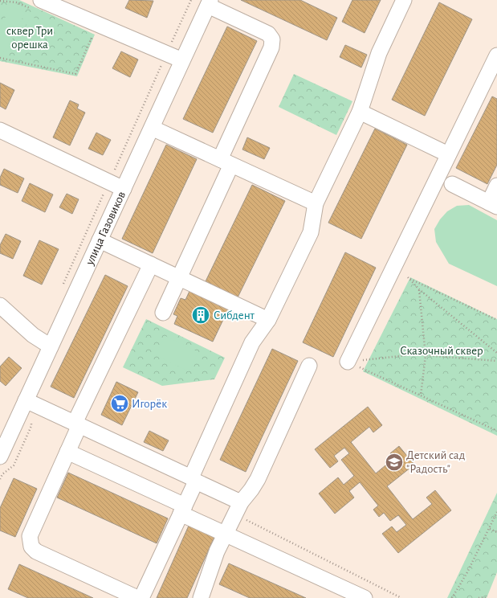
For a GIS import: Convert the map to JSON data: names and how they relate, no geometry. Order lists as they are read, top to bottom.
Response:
{
  "streets": {
    "street": ["улица Газовиков"]
  },
  "parks": ["сквер Три орешка", "Сказочный сквер"],
  "places": {
    "building": ["Сибдент"],
    "supermarket": ["Игорёк"],
    "school or university": ["Детский сад \"Радость\""]
  }
}
